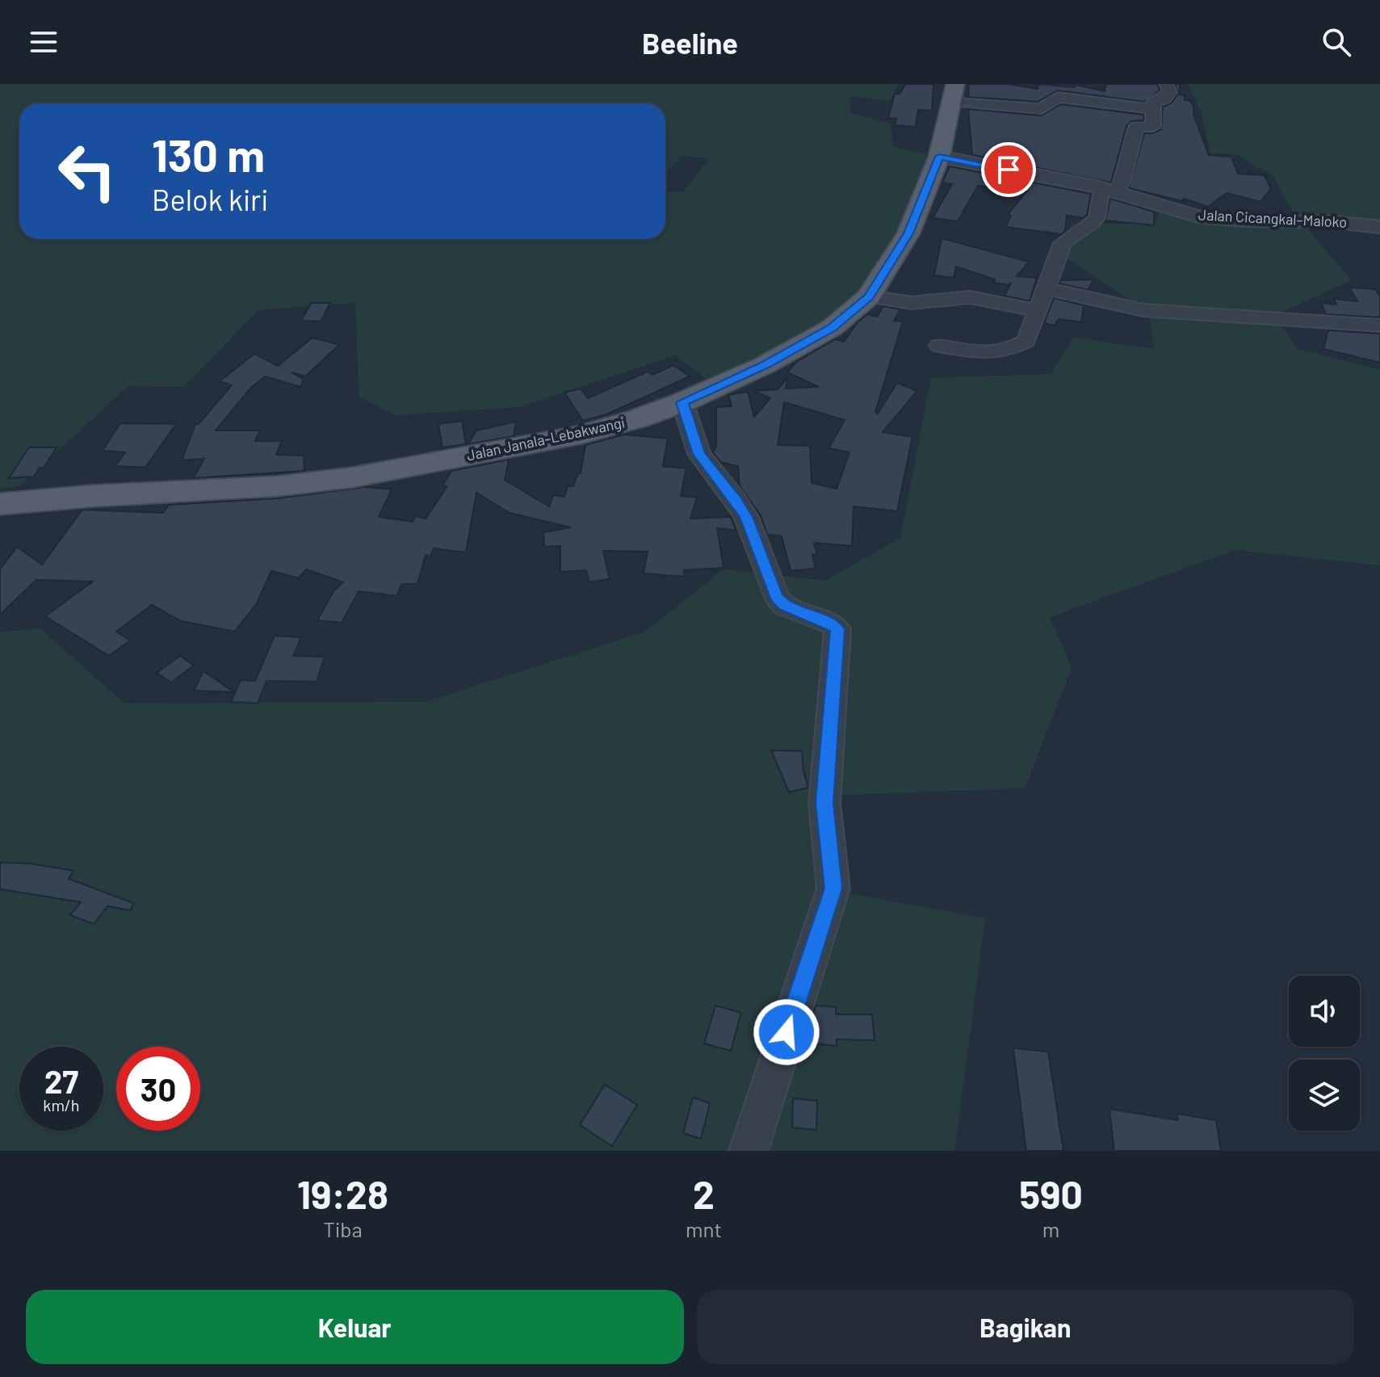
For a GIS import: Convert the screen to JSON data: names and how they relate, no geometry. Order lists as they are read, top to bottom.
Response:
{
  "streets": {
    "main road": ["Jalan Janala–Lebakwangi"],
    "street": ["Jalan Cicangkal–Maloko"]
  },
  "crossings": [
    ["Jalan Cicangkal–Maloko", "Jalan Janala–Lebakwangi"]
  ],
  "page": {
    "header": "Beeline",
    "turn": ["130 m", "Belok kiri"],
    "speed": "27 km/h",
    "limit": "30",
    "eta": [
      "19:28",
      "Tiba",
      "2",
      "mnt",
      "590",
      "m"
    ],
    "buttons": ["Keluar", "Bagikan"]
  }
}
